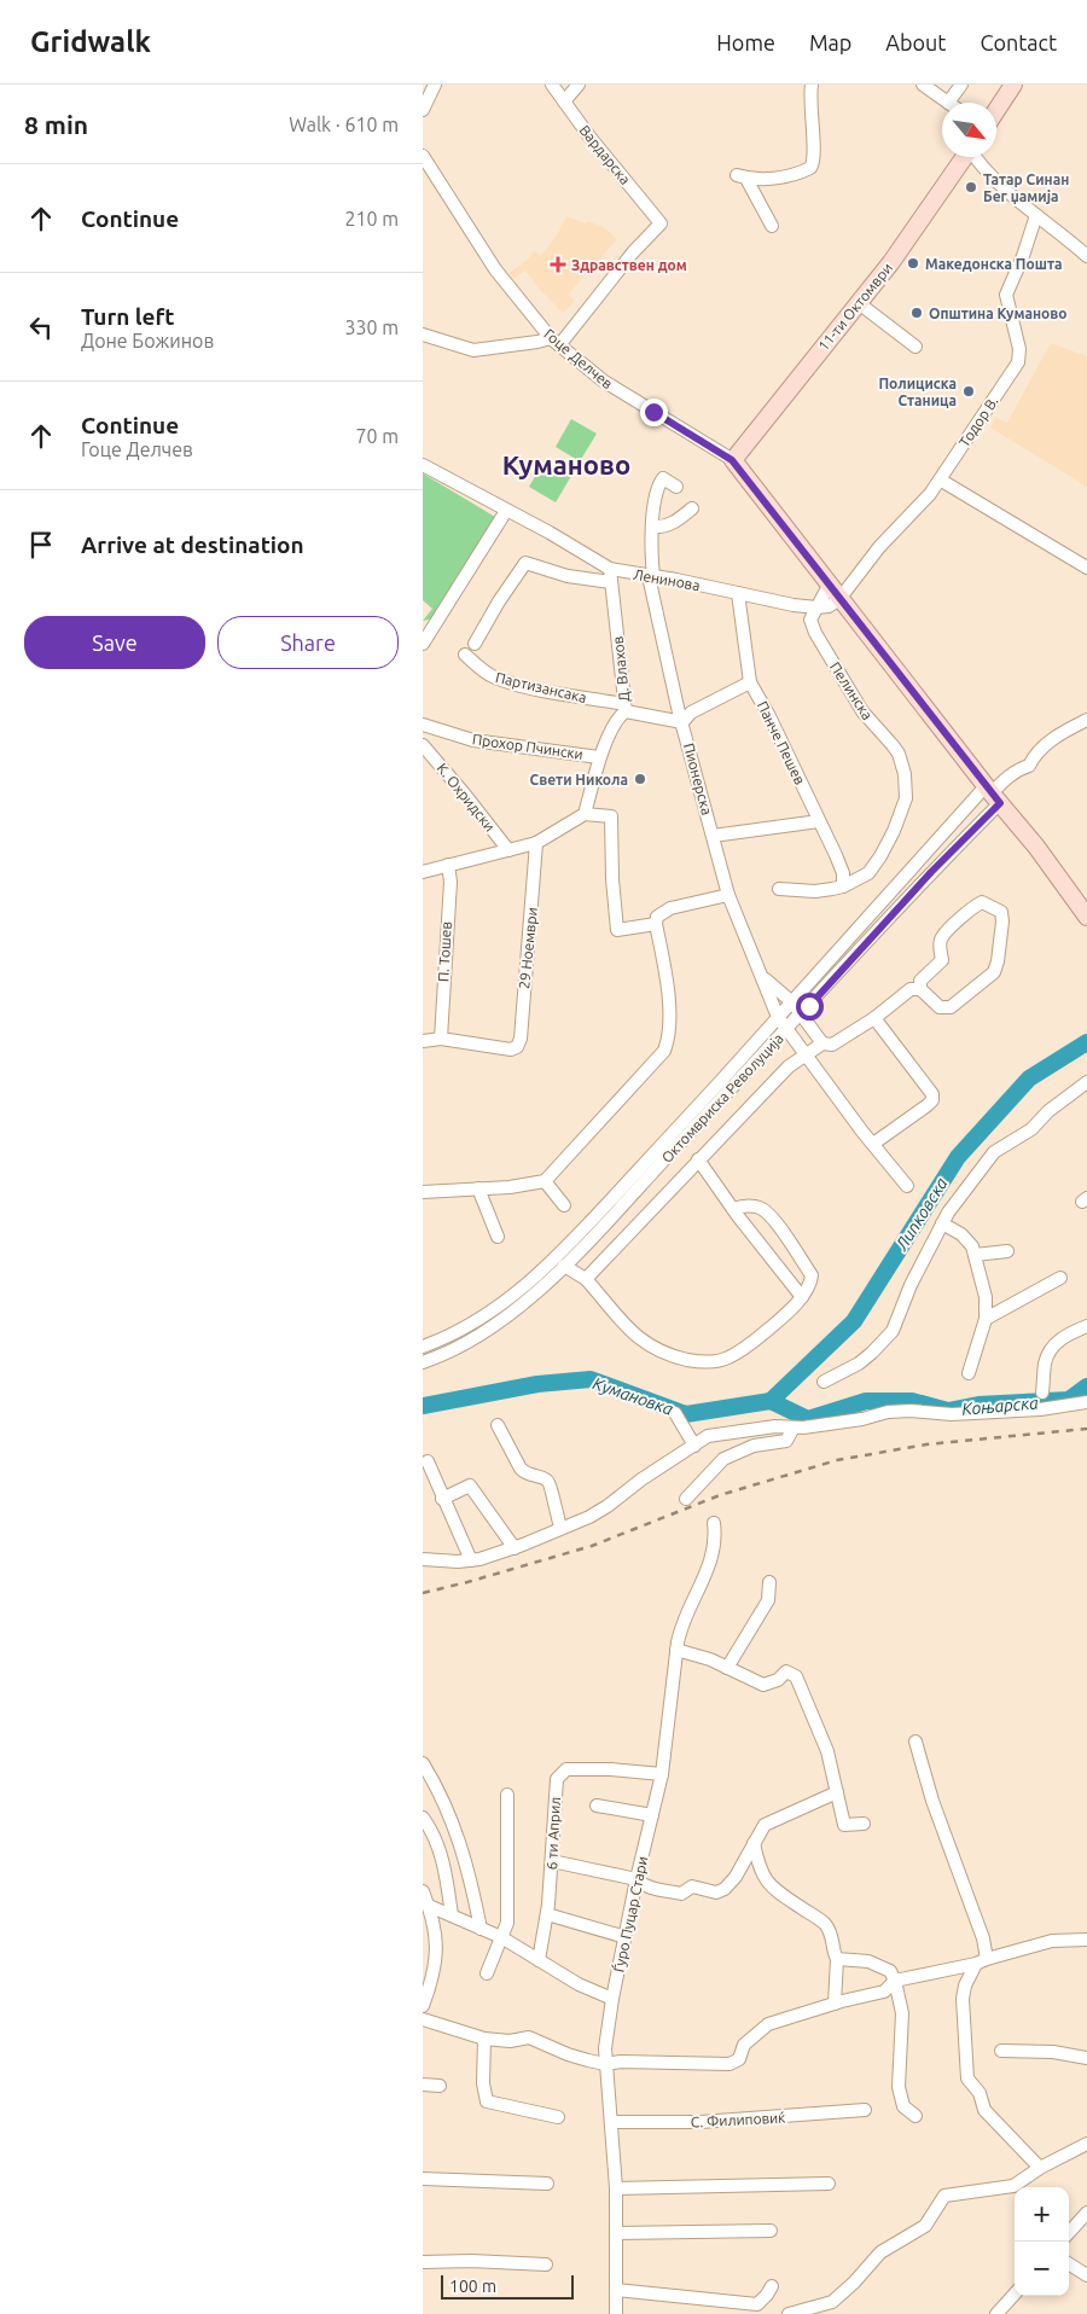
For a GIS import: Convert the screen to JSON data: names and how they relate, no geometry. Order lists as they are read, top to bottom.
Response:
{
  "streets": {
    "main road": ["11-ти Октомври"],
    "street": [
      "Вардарска",
      "Гоце Делчев",
      "Тодор В.",
      "Ленинова",
      "Д. Влахов",
      "Партизансака",
      "Пелинска",
      "Панче Пешев",
      "Прохор Пчински",
      "Пионерска",
      "К. Охридски",
      "29 Ноември",
      "П. Тошев",
      "Октомвриска Револуција",
      "6 ти Април",
      "Ѓуро Пуцар Стари",
      "С. Филиповиќ"
    ]
  },
  "crossings": [
    ["Вардарска", "Гоце Делчев"],
    ["11-ти Октомври", "Гоце Делчев"],
    ["Ленинова", "Д. Влахов"],
    ["Ленинова", "Пелинска"],
    ["Ленинова", "Панче Пешев"],
    ["Ленинова", "Пионерска"],
    ["Д. Влахов", "Партизансака"],
    ["Д. Влахов", "Пионерска"],
    ["Пелинска", "Панче Пешев"],
    ["Пионерска", "Октомвриска Револуција"],
    ["29 Ноември", "П. Тошев"],
    ["6 ти Април", "Ѓуро Пуцар Стари"],
    ["Ѓуро Пуцар Стари", "С. Филиповиќ"]
  ],
  "districts": ["Куманово"],
  "water": ["Липковска", "Кумановка", "Коњарска"],
  "places": {
    "other": [
      "Татар Синан Бег џамија",
      "Македонска Пошта",
      "Општина Куманово",
      "Полициска Станица",
      "Свети Никола"
    ],
    "health": ["Здравствен дом"]
  },
  "scale_bar": "100 m",
  "north": "bottom right",
  "page": {
    "header": "Gridwalk",
    "nav": [
      "Home",
      "Map",
      "About",
      "Contact"
    ],
    "heading": ["8 min", "Walk · 610 m"],
    "list": [
      ["Continue", "210 m"],
      ["Turn left", "Доне Божинов", "330 m"],
      ["Continue", "Гоце Делчев", "70 m"],
      "Arrive at destination"
    ],
    "buttons": ["Save", "Share"],
    "map_buttons": ["+", "−"],
    "scale": "100 m"
  }
}
